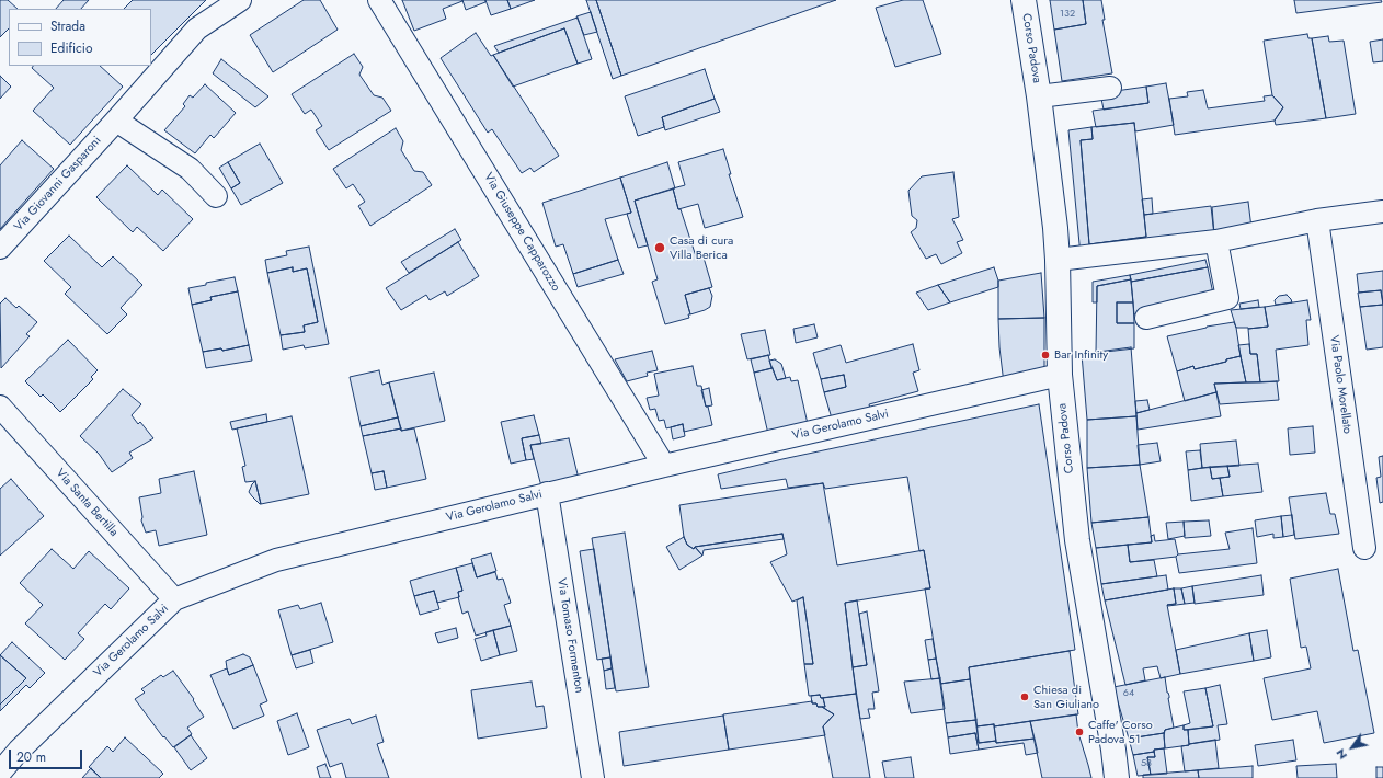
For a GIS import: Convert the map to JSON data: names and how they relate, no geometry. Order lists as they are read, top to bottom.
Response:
{
  "streets": {
    "street": [
      "Corso Padova",
      "Via Giovanni Gasparoni",
      "Via Giuseppe Capparozzo",
      "Via Paolo Morellato",
      "Via Gerolamo Salvi",
      "Via Santa Bertilla",
      "Via Tomaso Formenton"
    ]
  },
  "crossings": [
    ["Corso Padova", "Via Gerolamo Salvi"],
    ["Via Giuseppe Capparozzo", "Via Gerolamo Salvi"],
    ["Via Gerolamo Salvi", "Via Santa Bertilla"],
    ["Via Gerolamo Salvi", "Via Tomaso Formenton"]
  ],
  "places": [
    "Casa di cura Villa Berica",
    "Bar Infinity",
    "Chiesa di San Giuliano",
    "Caffe' Corso Padova 51"
  ],
  "house_numbers": ["132", "64", "58"],
  "legend": ["Strada", "Edificio"],
  "scale_bar": "20 m",
  "north": "bottom left"
}
